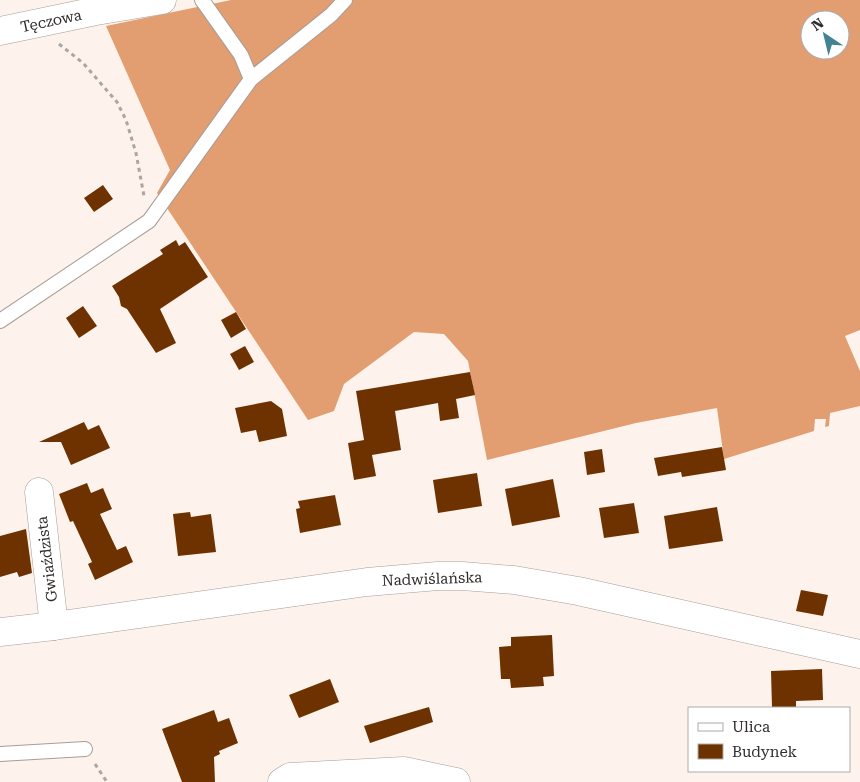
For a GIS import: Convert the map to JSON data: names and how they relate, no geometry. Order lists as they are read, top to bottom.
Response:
{
  "streets": {
    "street": ["Tęczowa", "Gwiaździsta", "Nadwiślańska"]
  },
  "crossings": [
    ["Gwiaździsta", "Nadwiślańska"]
  ],
  "legend": ["Ulica", "Budynek"],
  "north": "top left"
}
